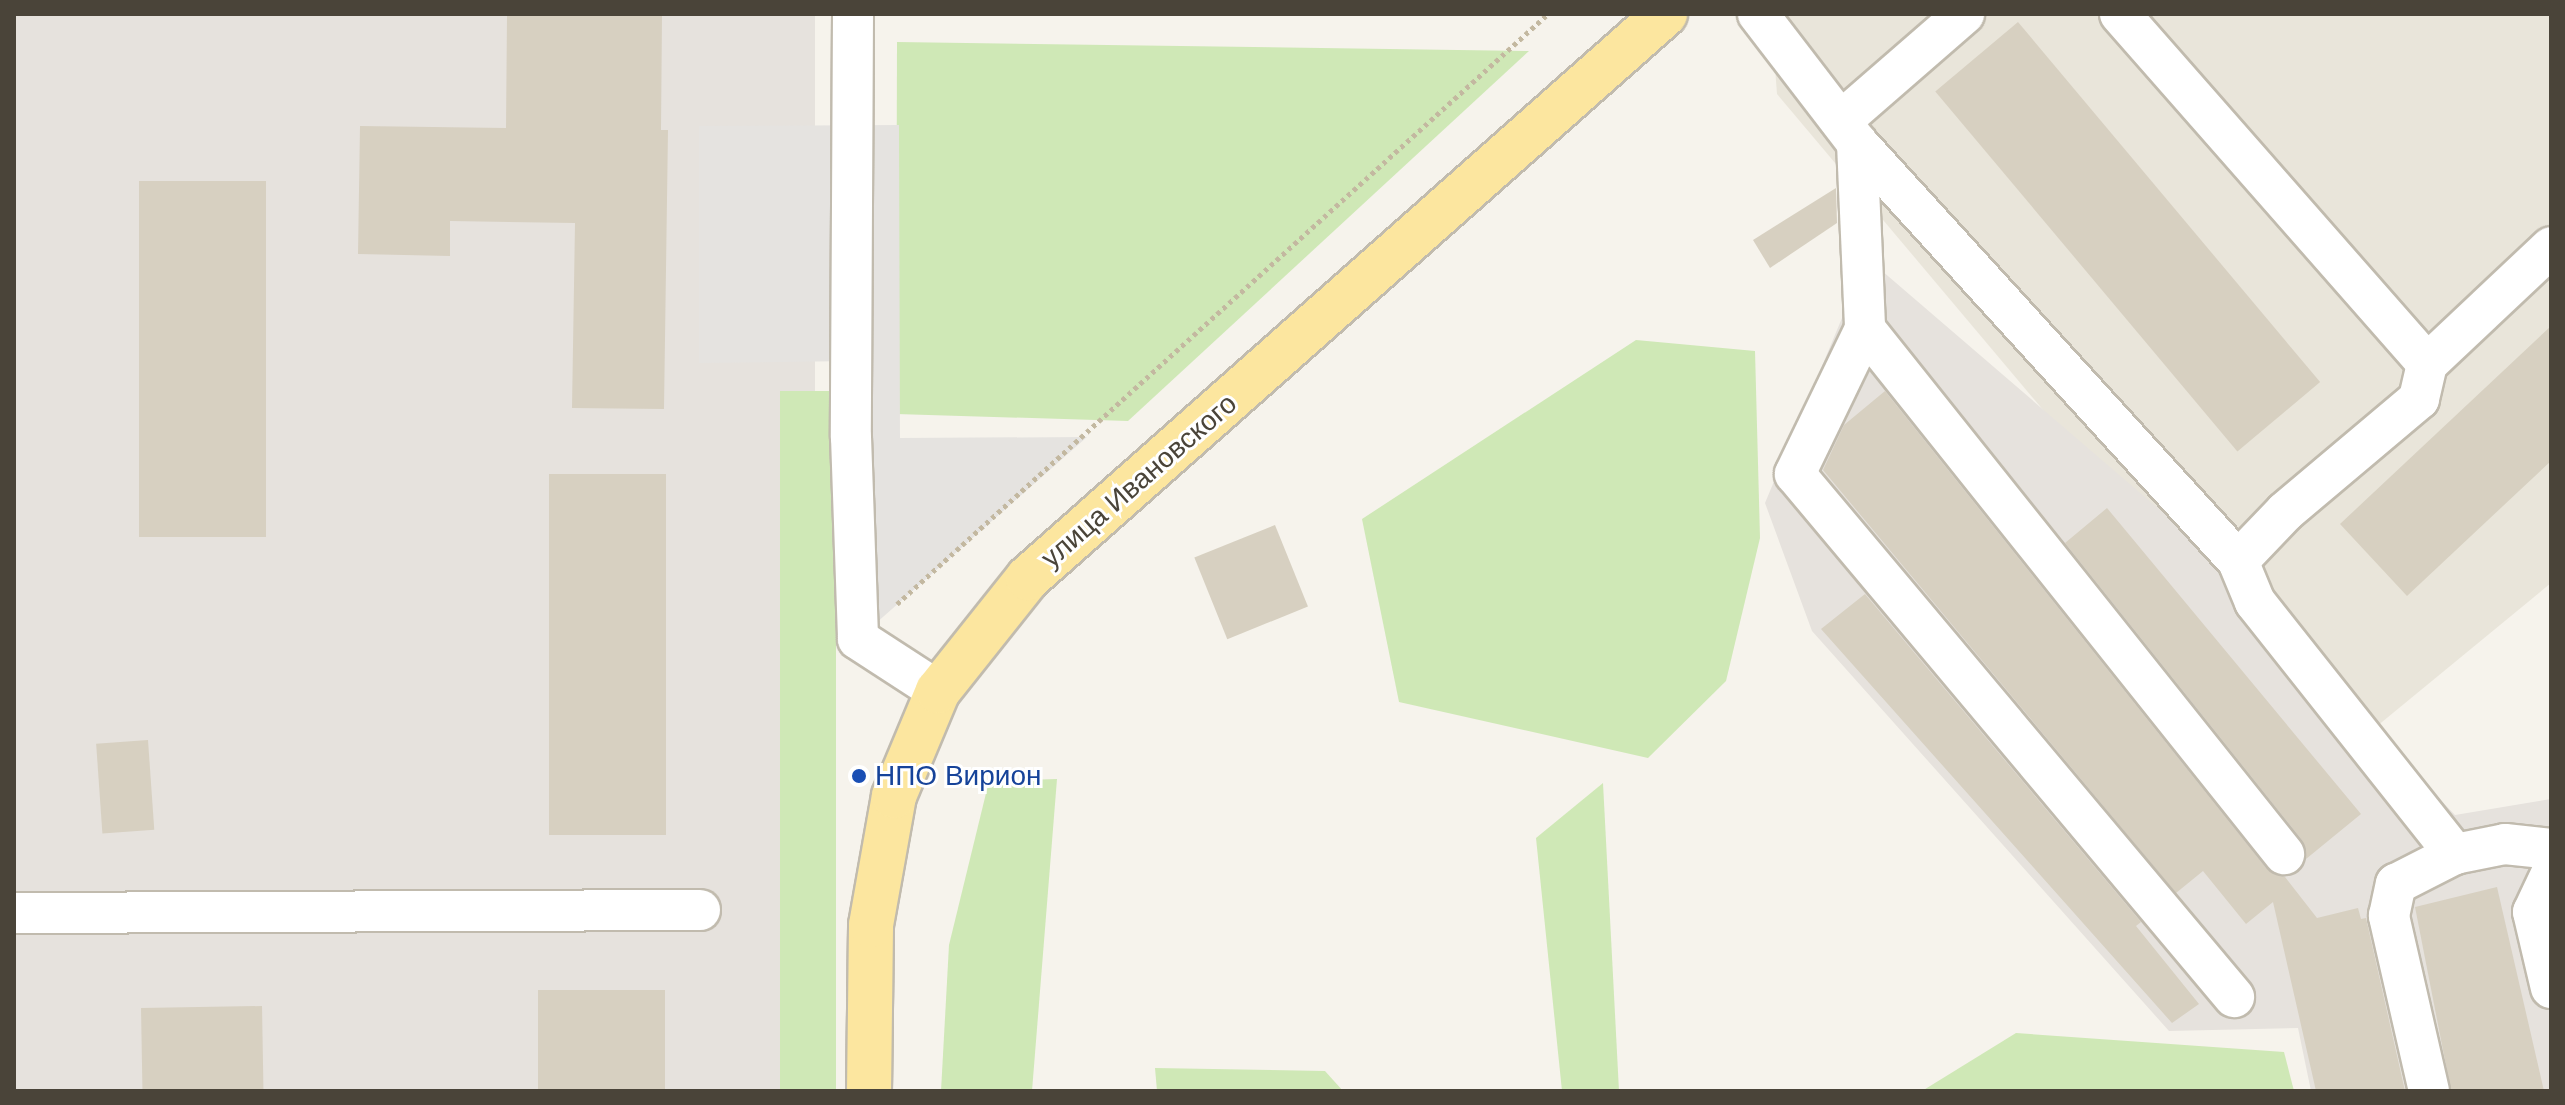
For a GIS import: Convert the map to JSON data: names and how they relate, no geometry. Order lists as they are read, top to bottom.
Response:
{
  "streets": {
    "main road": ["улица Ивановского"]
  },
  "places": ["НПО Вирион"]
}
